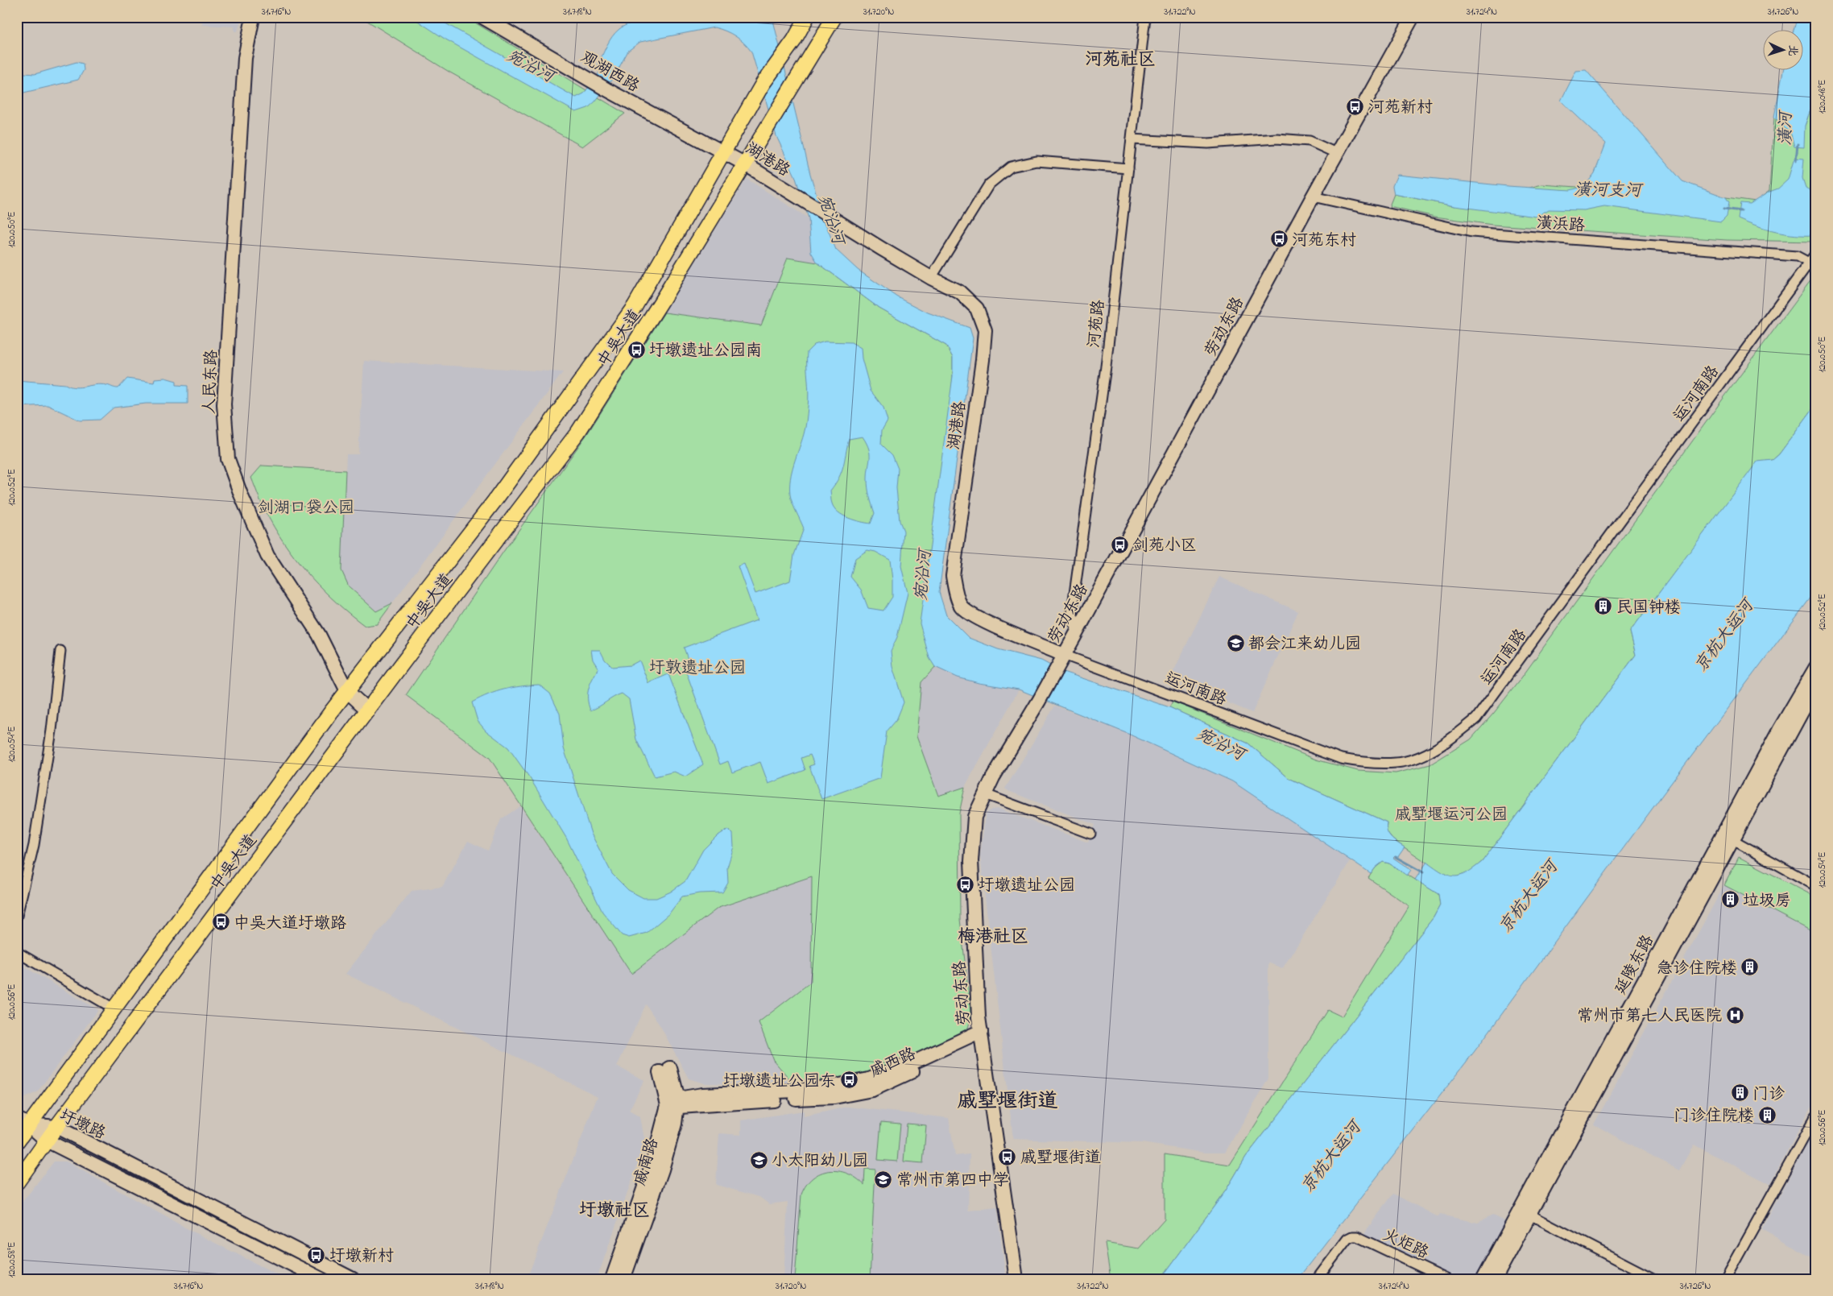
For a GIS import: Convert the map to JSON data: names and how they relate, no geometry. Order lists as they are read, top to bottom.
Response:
{
  "streets": {
    "main road": ["中吴大道"],
    "street": [
      "观湖西路",
      "湖港路",
      "潢浜路",
      "河苑路",
      "劳动东路",
      "人民东路",
      "运河南路",
      "延陵东路",
      "戚西路",
      "圩墩路",
      "戚南路",
      "火炬路"
    ]
  },
  "crossings": [
    ["观湖西路", "湖港路"],
    ["观湖西路", "中吴大道"],
    ["湖港路", "劳动东路"],
    ["湖港路", "中吴大道"],
    ["湖港路", "运河南路"],
    ["潢浜路", "劳动东路"],
    ["潢浜路", "运河南路"],
    ["河苑路", "劳动东路"],
    ["劳动东路", "运河南路"],
    ["劳动东路", "戚西路"],
    ["中吴大道", "人民东路"],
    ["中吴大道", "圩墩路"],
    ["戚西路", "戚南路"]
  ],
  "districts": [
    "河苑社区",
    "梅港社区",
    "戚墅堰街道",
    "圩墩社区"
  ],
  "water": [
    "宛沿河",
    "潢河",
    "潢河支河",
    "京杭大运河"
  ],
  "parks": ["剑湖口袋公园", "圩敦遗址公园", "戚墅堰运河公园"],
  "places": {
    "bus stop": [
      "河苑新村",
      "河苑东村",
      "圩墩遗址公园南",
      "剑苑小区",
      "圩墩遗址公园",
      "中吴大道圩墩路",
      "圩墩遗址公园东",
      "戚墅堰街道",
      "圩墩新村"
    ],
    "building": [
      "民国钟楼",
      "垃圾房",
      "急诊住院楼",
      "门诊",
      "门诊住院楼"
    ],
    "school or university": ["都会江来幼儿园", "小太阳幼儿园", "常州市第四中学"],
    "hospital": ["常州市第七人民医院"]
  },
  "north": "right",
  "coordinates": [
    "31.716°N",
    "31.718°N",
    "31.720°N",
    "31.722°N",
    "31.724°N",
    "31.726°N",
    "120.048°E",
    "120.050°E",
    "120.052°E",
    "120.054°E",
    "120.056°E",
    "120.058°E"
  ]
}
